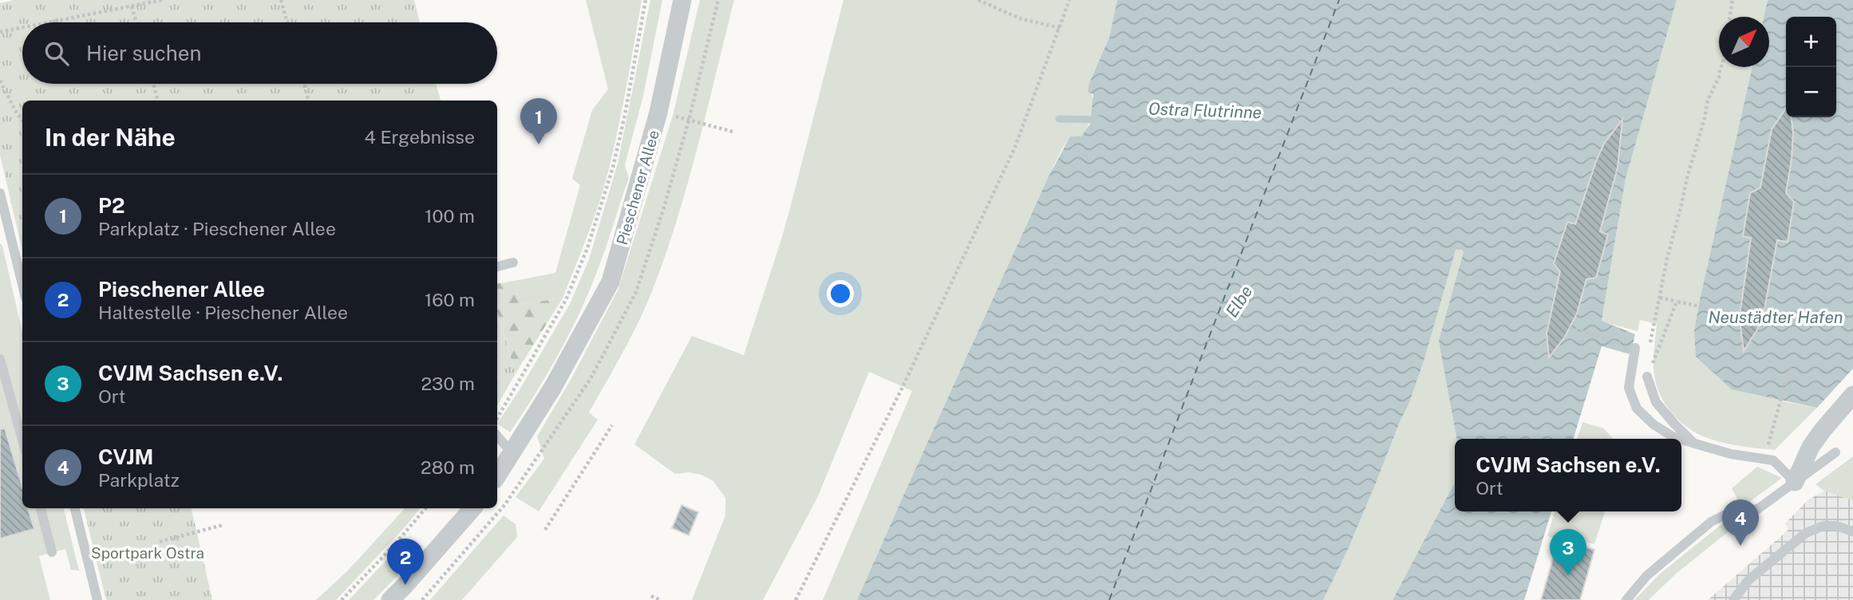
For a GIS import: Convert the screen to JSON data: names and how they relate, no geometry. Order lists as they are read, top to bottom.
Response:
{
  "streets": {
    "street": ["Pieschener Allee"]
  },
  "water": ["Ostra Flutrinne", "Elbe", "Neustädter Hafen"],
  "parks": ["Sportpark Ostra"],
  "north": "top right",
  "page": {
    "map_buttons": ["+", "−"],
    "search": "Hier suchen",
    "pins": [
      "1",
      "4",
      "3",
      "2"
    ],
    "heading": ["In der Nähe", "4 Ergebnisse"],
    "list": [
      {
        "mark": "1",
        "name": "P2",
        "note": "Parkplatz · Pieschener Allee",
        "value": "100 m"
      },
      {
        "mark": "2",
        "name": "Pieschener Allee",
        "note": "Haltestelle · Pieschener Allee",
        "value": "160 m"
      },
      {
        "mark": "3",
        "name": "CVJM Sachsen e.V.",
        "note": "Ort",
        "value": "230 m"
      },
      {
        "mark": "4",
        "name": "CVJM",
        "note": "Parkplatz",
        "value": "280 m"
      }
    ],
    "popup": ["CVJM Sachsen e.V.", "Ort"]
  }
}
